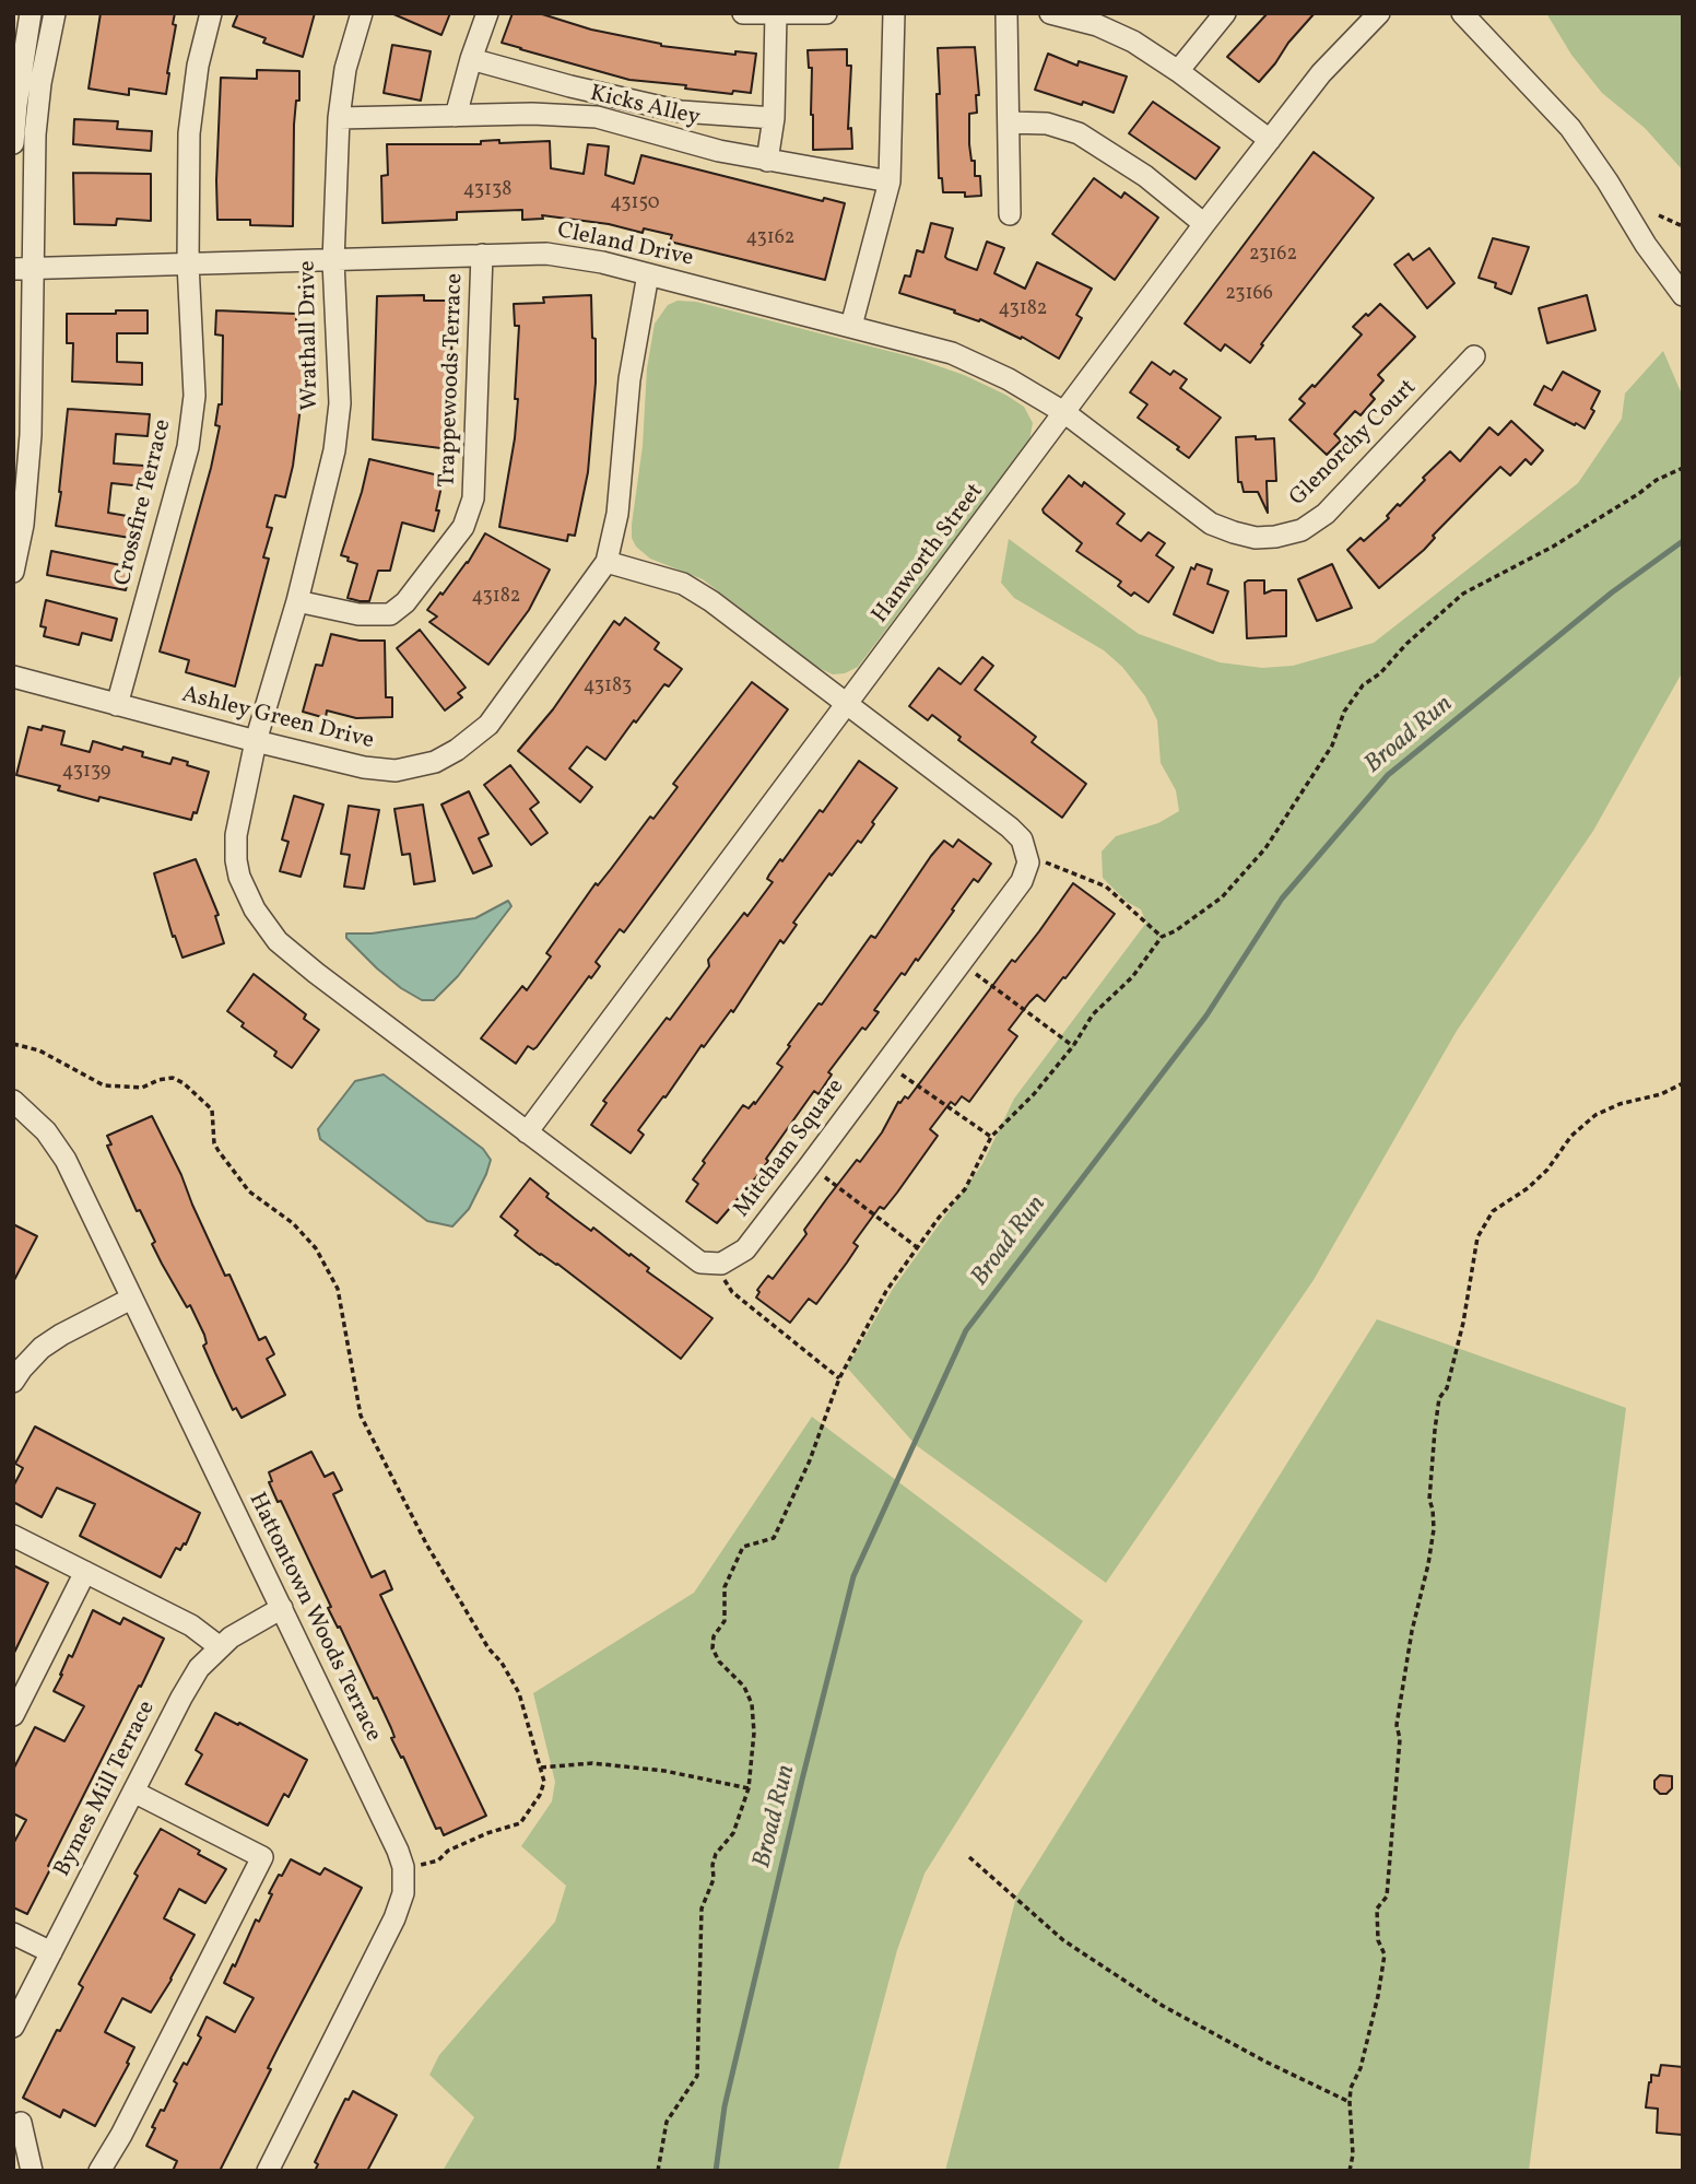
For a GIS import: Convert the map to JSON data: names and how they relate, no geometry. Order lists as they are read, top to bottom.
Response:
{
  "streets": {
    "street": [
      "Kicks Alley",
      "Cleland Drive",
      "Wrathall Drive",
      "Trappewoods Terrace",
      "Glenorchy Court",
      "Crossfire Terrace",
      "Hanworth Street",
      "Ashley Green Drive",
      "Mitcham Square",
      "Hattontown Woods Terrace",
      "Bymes Mill Terrace"
    ]
  },
  "crossings": [
    ["Kicks Alley", "Wrathall Drive"],
    ["Cleland Drive", "Wrathall Drive"],
    ["Cleland Drive", "Trappewoods Terrace"],
    ["Cleland Drive", "Glenorchy Court"],
    ["Cleland Drive", "Crossfire Terrace"],
    ["Cleland Drive", "Hanworth Street"],
    ["Cleland Drive", "Ashley Green Drive"],
    ["Wrathall Drive", "Trappewoods Terrace"],
    ["Wrathall Drive", "Ashley Green Drive"],
    ["Glenorchy Court", "Hanworth Street"],
    ["Crossfire Terrace", "Ashley Green Drive"],
    ["Hattontown Woods Terrace", "Bymes Mill Terrace"]
  ],
  "water": ["Broad Run"],
  "house_numbers": [
    "43138",
    "43150",
    "43162",
    "23162",
    "23166",
    "43182",
    "43182",
    "43183",
    "43139"
  ]
}
